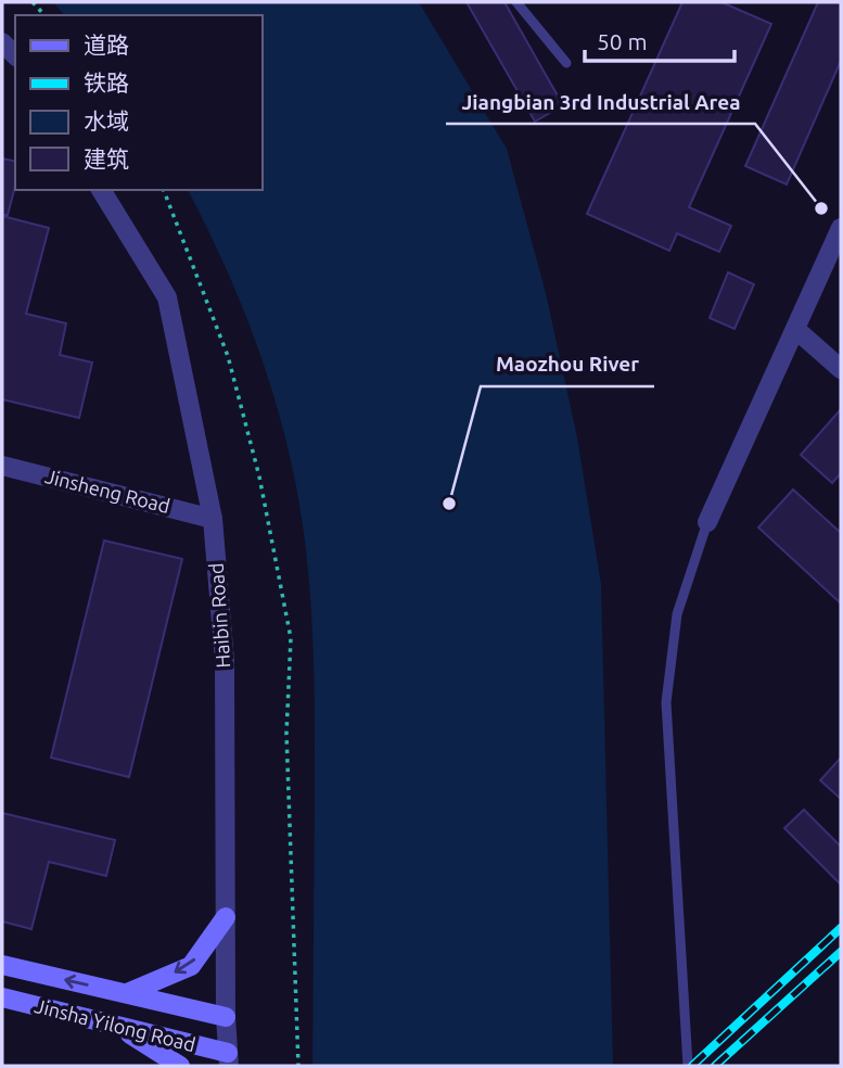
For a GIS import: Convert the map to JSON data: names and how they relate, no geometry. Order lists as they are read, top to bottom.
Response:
{
  "streets": {
    "street": ["Jinsheng Road", "Haibin Road", "Jinsha Yilong Road"]
  },
  "crossings": [
    ["Jinsheng Road", "Haibin Road"],
    ["Haibin Road", "Jinsha Yilong Road"]
  ],
  "places": ["Jiangbian 3rd Industrial Area", "Maozhou River"],
  "legend": [
    "道路",
    "铁路",
    "水域",
    "建筑"
  ],
  "scale_bar": "50 m"
}
